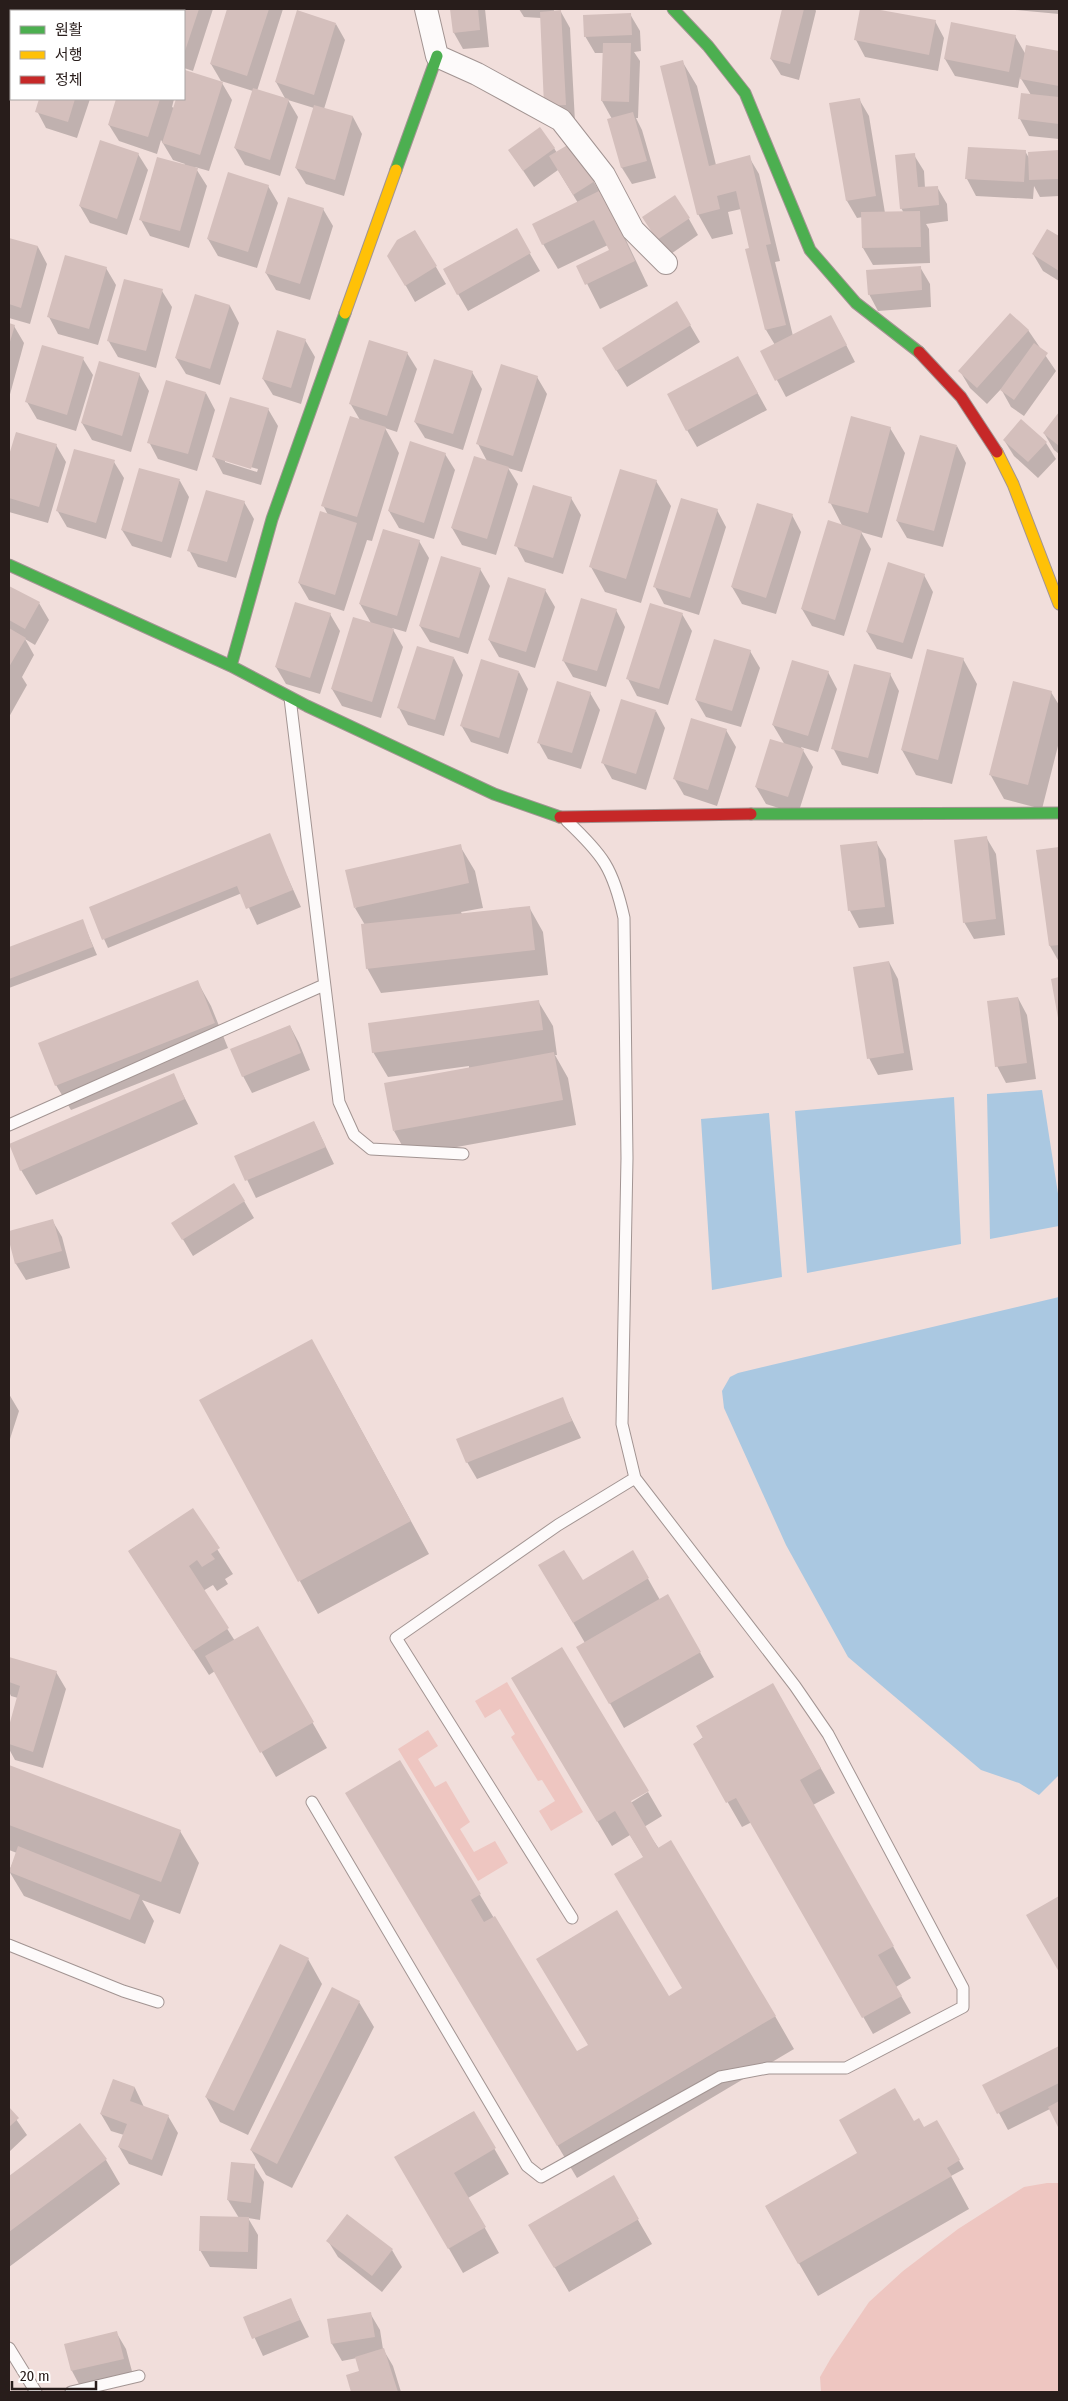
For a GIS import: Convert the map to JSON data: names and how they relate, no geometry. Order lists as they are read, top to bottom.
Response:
{
  "legend": ["원활", "서행", "정체"],
  "scale_bar": "20 m"
}
